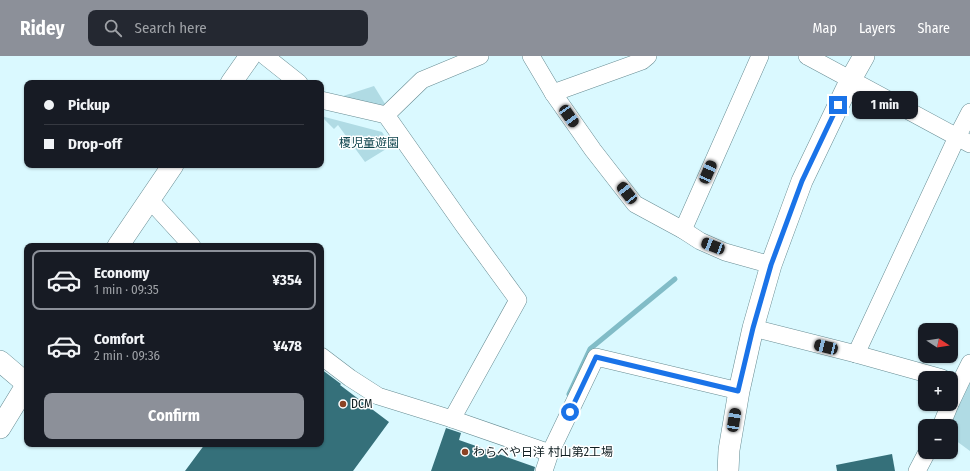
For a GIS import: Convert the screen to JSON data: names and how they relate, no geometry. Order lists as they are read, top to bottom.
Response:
{
  "parks": ["榎児童遊園"],
  "places": ["DCM", "わらべや日洋 村山第2工場"],
  "north": "right",
  "page": {
    "header": "Ridey",
    "search": "Search here",
    "nav": ["Map", "Layers", "Share"],
    "banner": ["Pickup", "Drop-off"],
    "bubble": "1 min",
    "list": [
      {
        "name": "Economy",
        "note": "1 min · 09:35",
        "value": "¥354"
      },
      {
        "name": "Comfort",
        "note": "2 min · 09:36",
        "value": "¥478"
      }
    ],
    "map_buttons": ["+", "−"],
    "buttons": "Confirm"
  }
}
